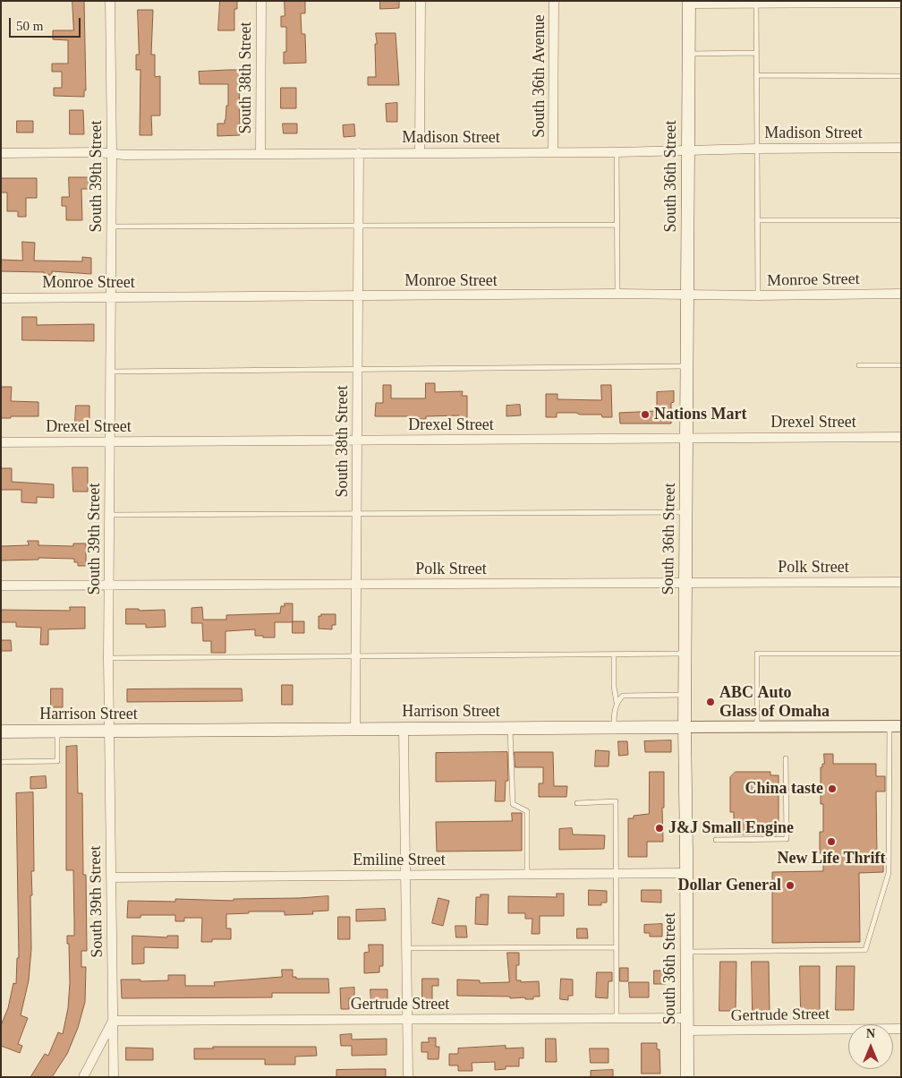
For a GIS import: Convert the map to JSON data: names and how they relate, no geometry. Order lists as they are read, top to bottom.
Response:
{
  "streets": {
    "main road": ["South 36th Street", "Harrison Street"],
    "street": [
      "South 36th Avenue",
      "South 38th Street",
      "Madison Street",
      "South 39th Street",
      "Monroe Street",
      "Drexel Street",
      "Polk Street",
      "Emiline Street",
      "Gertrude Street"
    ]
  },
  "crossings": [
    ["South 36th Avenue", "Madison Street"],
    ["South 38th Street", "Madison Street"],
    ["South 38th Street", "Monroe Street"],
    ["South 38th Street", "Drexel Street"],
    ["South 38th Street", "Polk Street"],
    ["South 38th Street", "Harrison Street"],
    ["Madison Street", "South 39th Street"],
    ["Madison Street", "South 36th Street"],
    ["South 39th Street", "Monroe Street"],
    ["South 39th Street", "Drexel Street"],
    ["South 39th Street", "Polk Street"],
    ["South 39th Street", "Harrison Street"],
    ["South 39th Street", "Emiline Street"],
    ["South 39th Street", "Gertrude Street"],
    ["South 36th Street", "Monroe Street"],
    ["South 36th Street", "Drexel Street"],
    ["South 36th Street", "Polk Street"],
    ["South 36th Street", "Harrison Street"],
    ["South 36th Street", "Emiline Street"],
    ["South 36th Street", "Gertrude Street"]
  ],
  "places": [
    "Nations Mart",
    "ABC Auto Glass of Omaha",
    "China taste",
    "J&J Small Engine",
    "New Life Thrift",
    "Dollar General"
  ],
  "scale_bar": "50 m",
  "north": "top"
}
